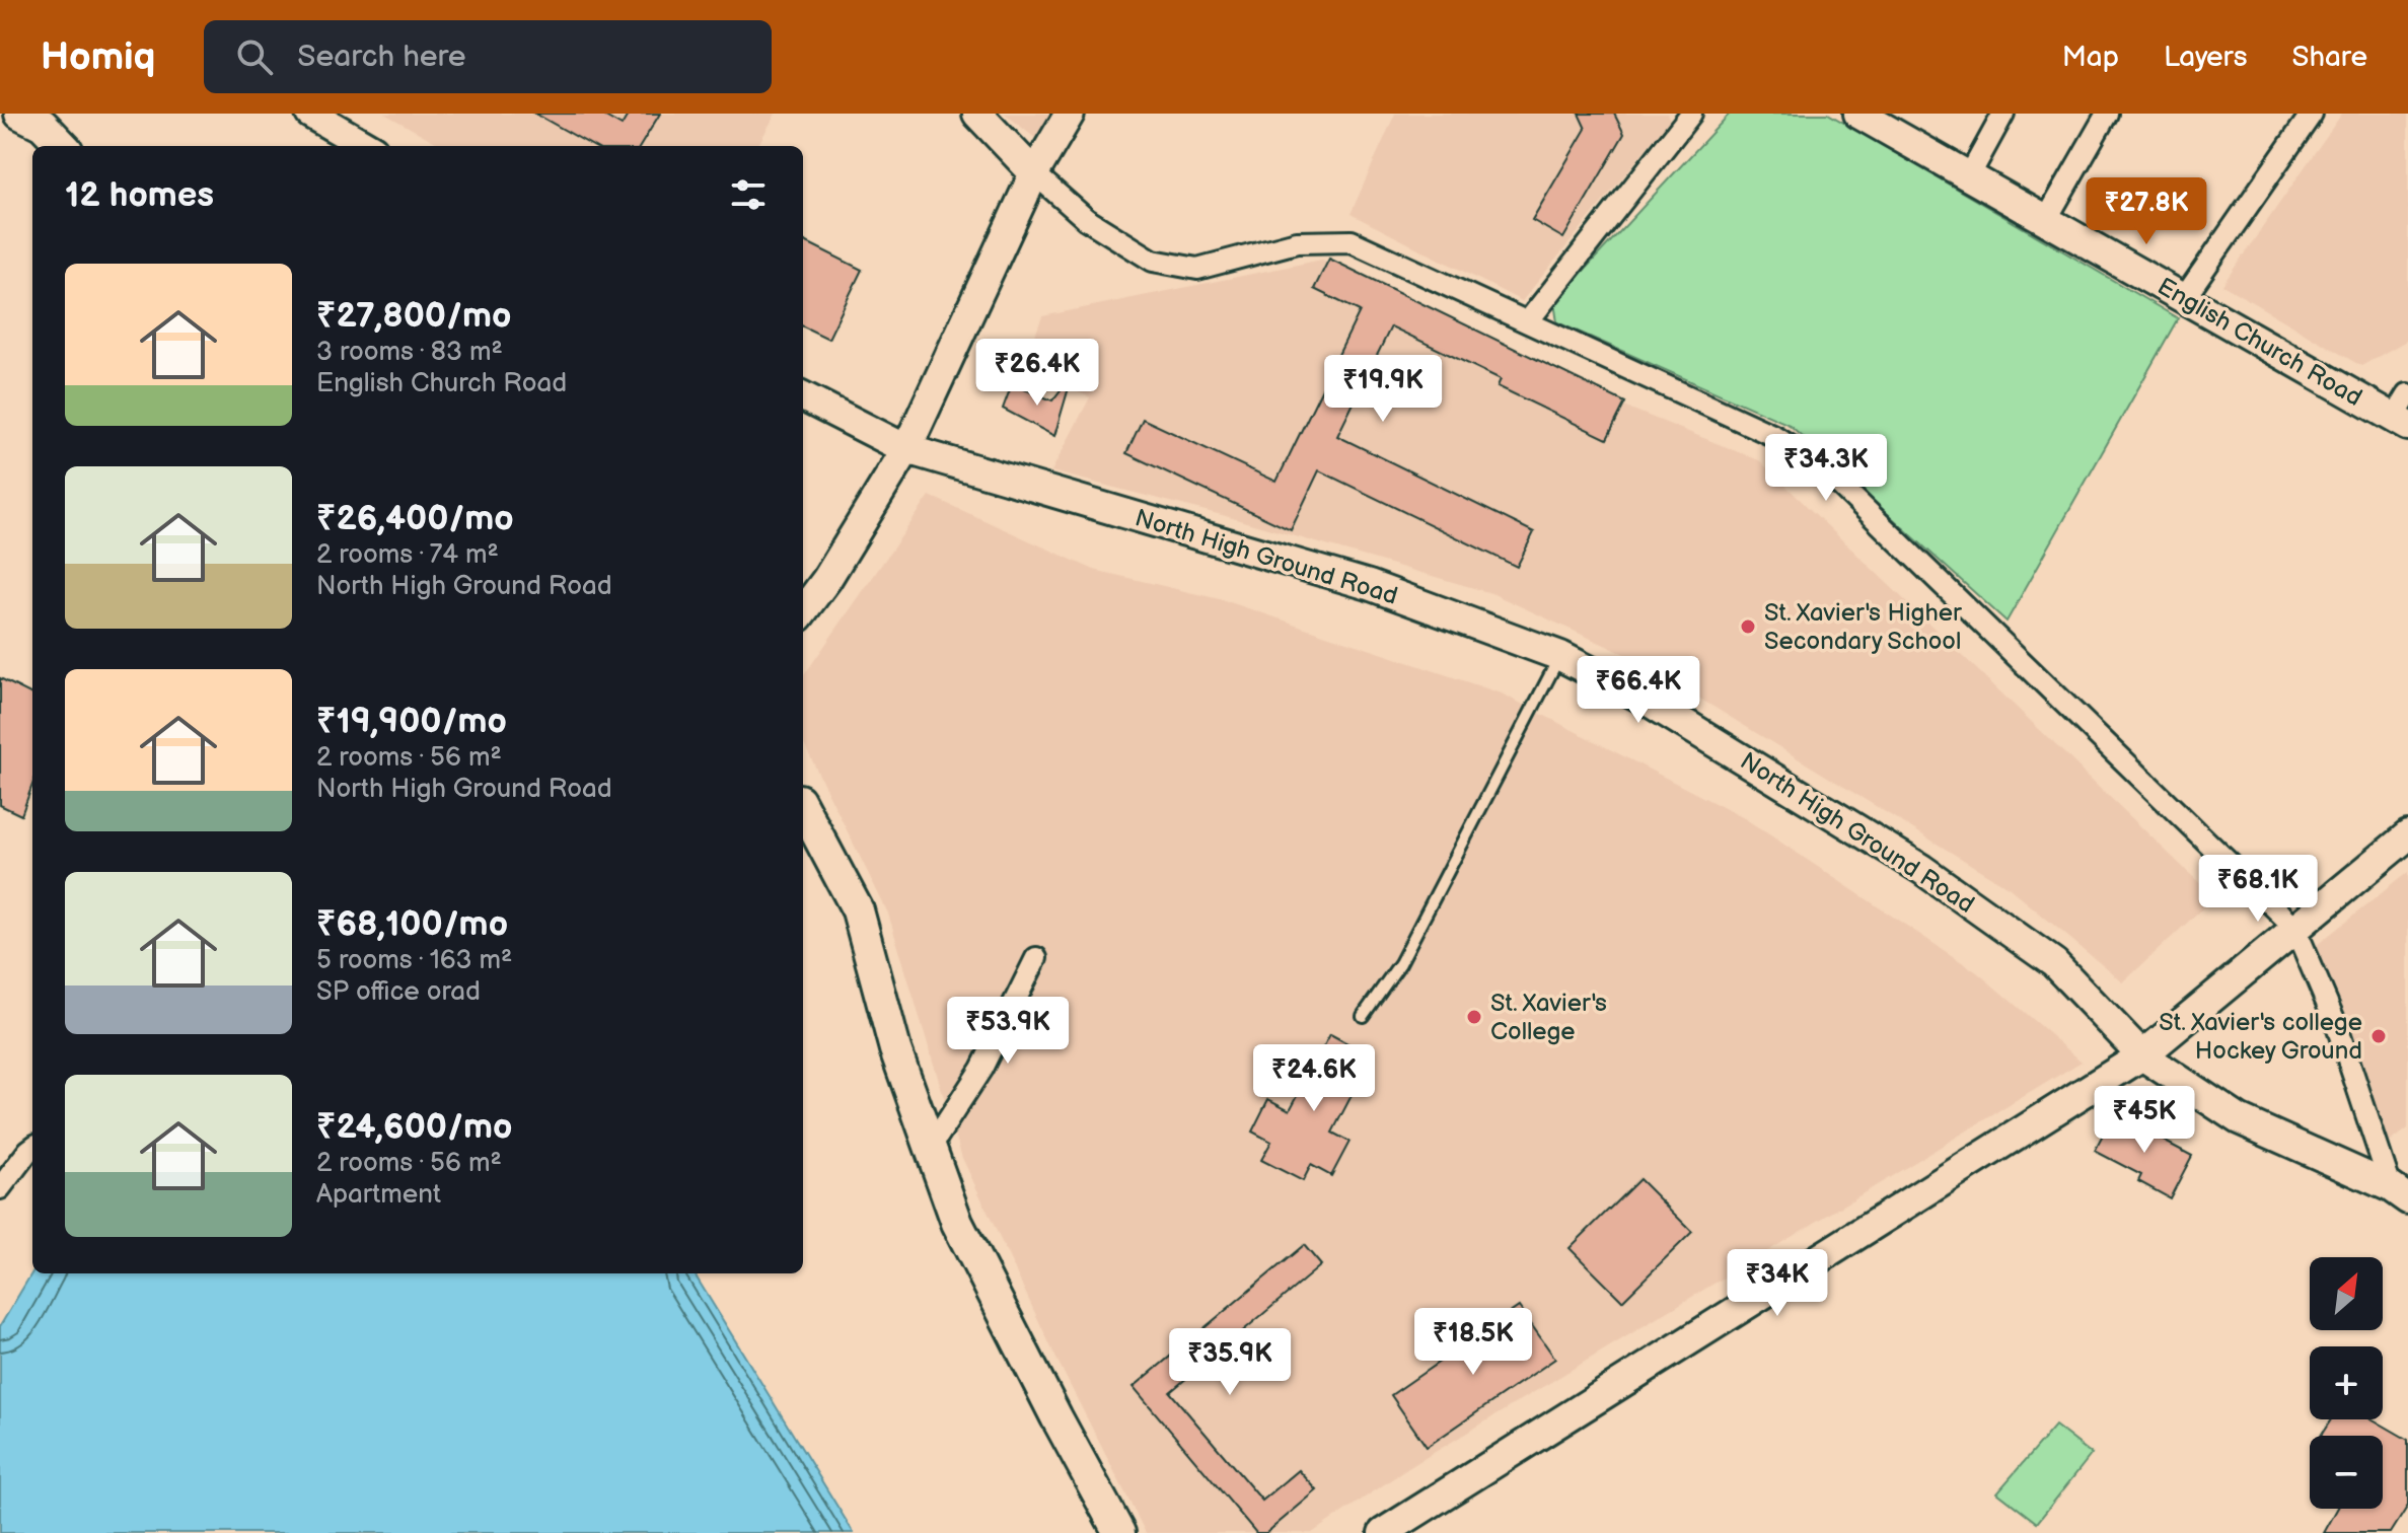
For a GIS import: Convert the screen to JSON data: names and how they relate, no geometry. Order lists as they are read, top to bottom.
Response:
{
  "streets": {
    "main road": ["English Church Road", "North High Ground Road"]
  },
  "places": ["St. Xavier's Higher Secondary School", "St. Xavier's College", "St. Xavier's college Hockey Ground"],
  "north": "top right",
  "page": {
    "header": "Homiq",
    "search": "Search here",
    "nav": ["Map", "Layers", "Share"],
    "heading": "12 homes",
    "price": [
      "₹27.8K",
      "₹26.4K",
      "₹19.9K",
      "₹34.3K",
      "₹66.4K",
      "₹68.1K",
      "₹53.9K",
      "₹24.6K",
      "₹45K",
      "₹34K",
      "₹18.5K",
      "₹35.9K"
    ],
    "list": [
      {
        "name": "₹27,800/mo",
        "note": "3 rooms · 83 m² · English Church Road"
      },
      {
        "name": "₹26,400/mo",
        "note": "2 rooms · 74 m² · North High Ground Road"
      },
      {
        "name": "₹19,900/mo",
        "note": "2 rooms · 56 m² · North High Ground Road"
      },
      {
        "name": "₹68,100/mo",
        "note": "5 rooms · 163 m² · SP office orad"
      },
      {
        "name": "₹24,600/mo",
        "note": "2 rooms · 56 m² · Apartment"
      }
    ],
    "map_buttons": ["+", "−"]
  }
}
